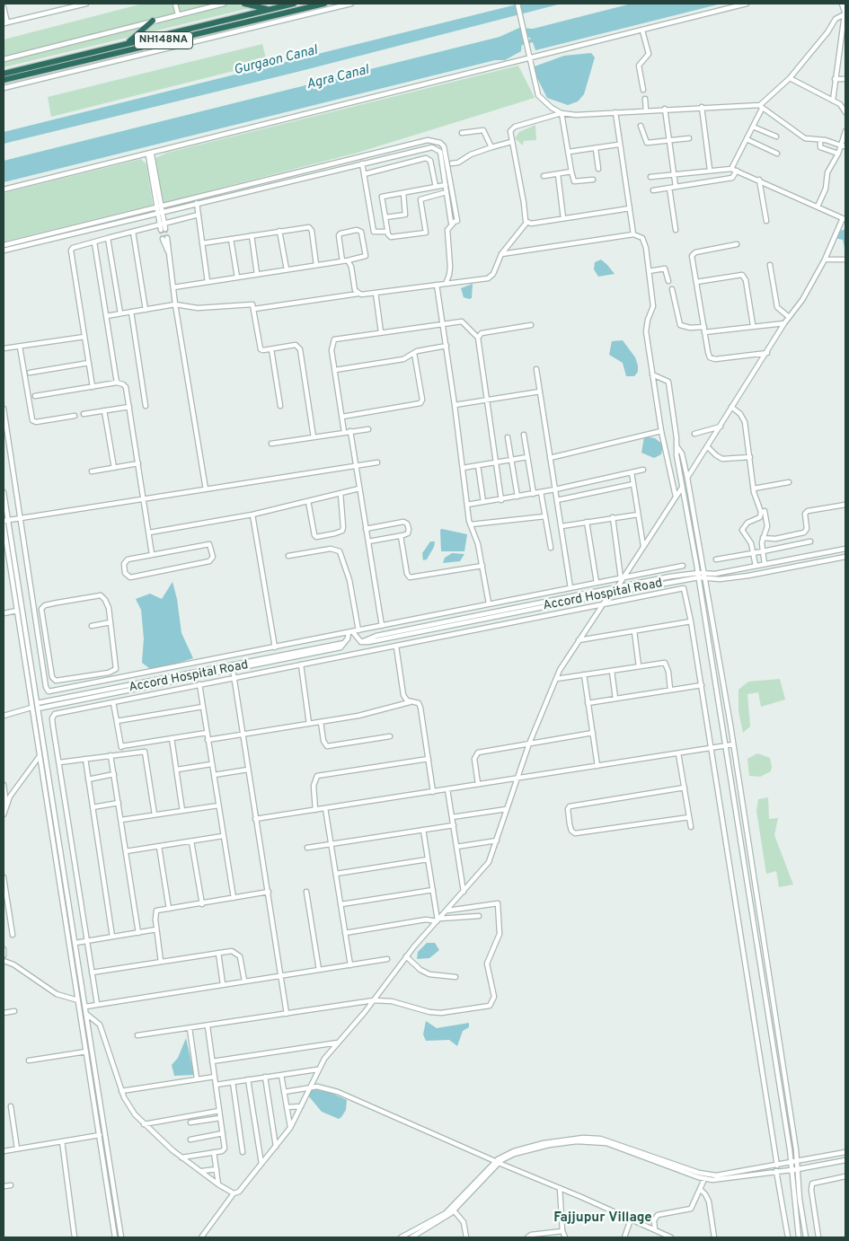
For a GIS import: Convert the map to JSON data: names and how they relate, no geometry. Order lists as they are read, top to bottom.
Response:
{
  "streets": {
    "highway": ["NH148NA"],
    "street": ["Accord Hospital Road"]
  },
  "districts": ["Fajjupur Village"],
  "water": ["Gurgaon Canal", "Agra Canal"]
}
